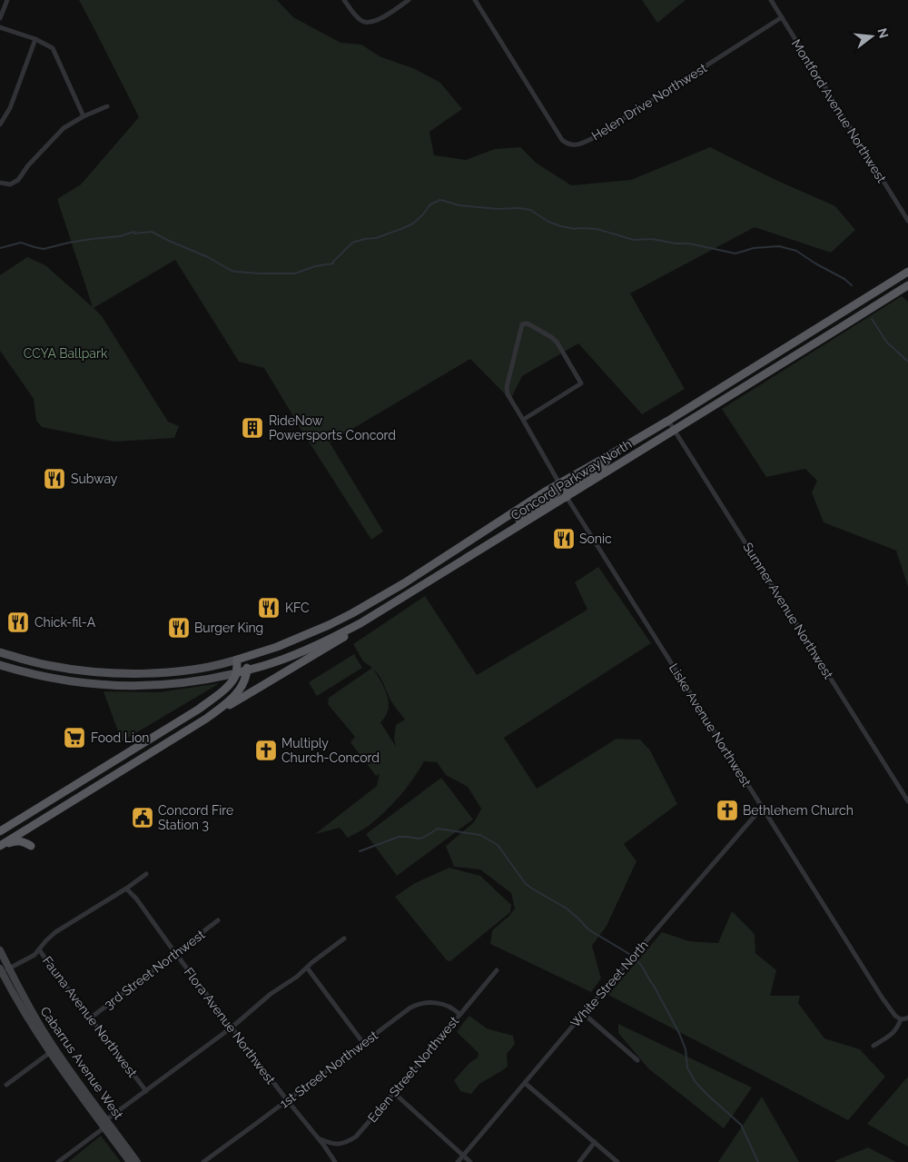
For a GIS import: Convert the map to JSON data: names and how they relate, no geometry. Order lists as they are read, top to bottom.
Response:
{
  "streets": {
    "highway": ["Concord Parkway North"],
    "main road": ["Cabarrus Avenue West"],
    "street": [
      "Helen Drive Northwest",
      "Montford Avenue Northwest",
      "Sumner Avenue Northwest",
      "Liske Avenue Northwest",
      "3rd Street Northwest",
      "White Street North",
      "Fauna Avenue Northwest",
      "Flora Avenue Northwest",
      "1st Street Northwest",
      "Eden Street Northwest"
    ]
  },
  "crossings": [
    ["Helen Drive Northwest", "Montford Avenue Northwest"],
    ["Concord Parkway North", "Sumner Avenue Northwest"],
    ["Concord Parkway North", "Liske Avenue Northwest"],
    ["Liske Avenue Northwest", "White Street North"],
    ["3rd Street Northwest", "Fauna Avenue Northwest"],
    ["3rd Street Northwest", "Flora Avenue Northwest"],
    ["Fauna Avenue Northwest", "Cabarrus Avenue West"],
    ["Flora Avenue Northwest", "1st Street Northwest"],
    ["Flora Avenue Northwest", "Eden Street Northwest"],
    ["1st Street Northwest", "Eden Street Northwest"]
  ],
  "parks": ["CCYA Ballpark"],
  "places": {
    "building": ["RideNow Powersports Concord"],
    "restaurant": [
      "Subway",
      "Sonic",
      "KFC",
      "Chick-fil-A",
      "Burger King"
    ],
    "supermarket": ["Food Lion"],
    "church": ["Multiply Church-Concord", "Bethlehem Church"],
    "public building": ["Concord Fire Station 3"]
  },
  "north": "right"
}
